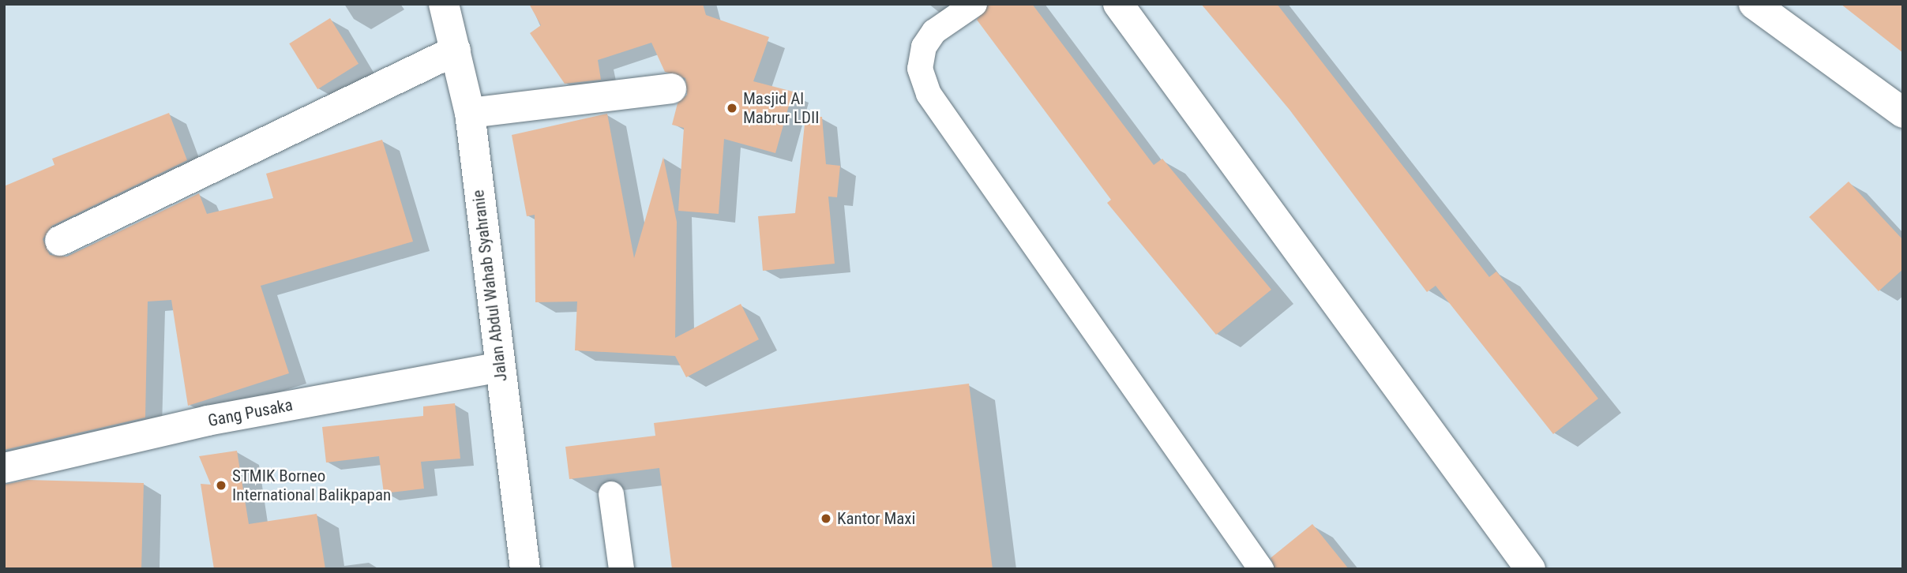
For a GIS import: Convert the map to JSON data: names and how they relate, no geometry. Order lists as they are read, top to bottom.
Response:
{
  "streets": {
    "street": ["Jalan Abdul Wahab Syahranie", "Gang Pusaka"]
  },
  "crossings": [
    ["Jalan Abdul Wahab Syahranie", "Gang Pusaka"]
  ],
  "places": ["Masjid Al Mabrur LDII", "STMIK Borneo International Balikpapan", "Kantor Maxi"]
}
